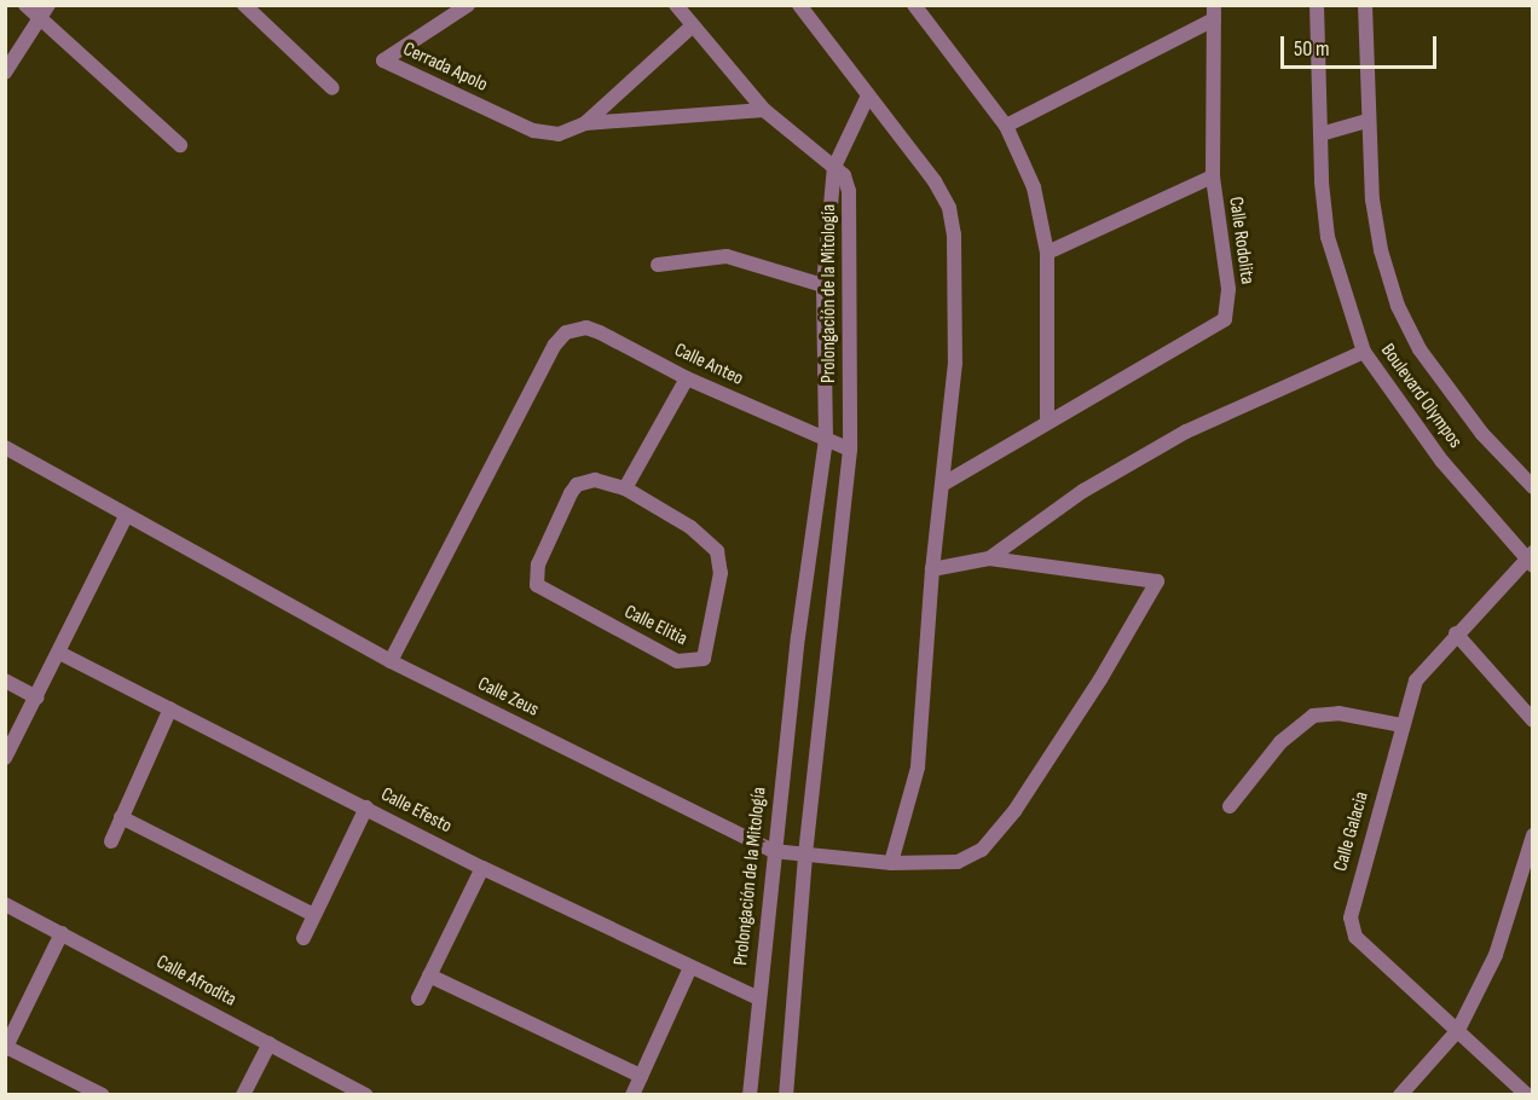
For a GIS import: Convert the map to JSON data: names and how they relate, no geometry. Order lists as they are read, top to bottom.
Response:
{
  "streets": {
    "street": [
      "Cerrada Apolo",
      "Calle Rodolita",
      "Prolongación de la Mitología",
      "Calle Anteo",
      "Boulevard Olympos",
      "Calle Elitia",
      "Calle Zeus",
      "Calle Efesto",
      "Calle Galacia",
      "Calle Afrodita"
    ]
  },
  "crossings": [
    ["Prolongación de la Mitología", "Calle Anteo"],
    ["Prolongación de la Mitología", "Calle Zeus"],
    ["Prolongación de la Mitología", "Calle Efesto"],
    ["Calle Anteo", "Calle Zeus"],
    ["Boulevard Olympos", "Calle Galacia"]
  ],
  "scale_bar": "50 m"
}
